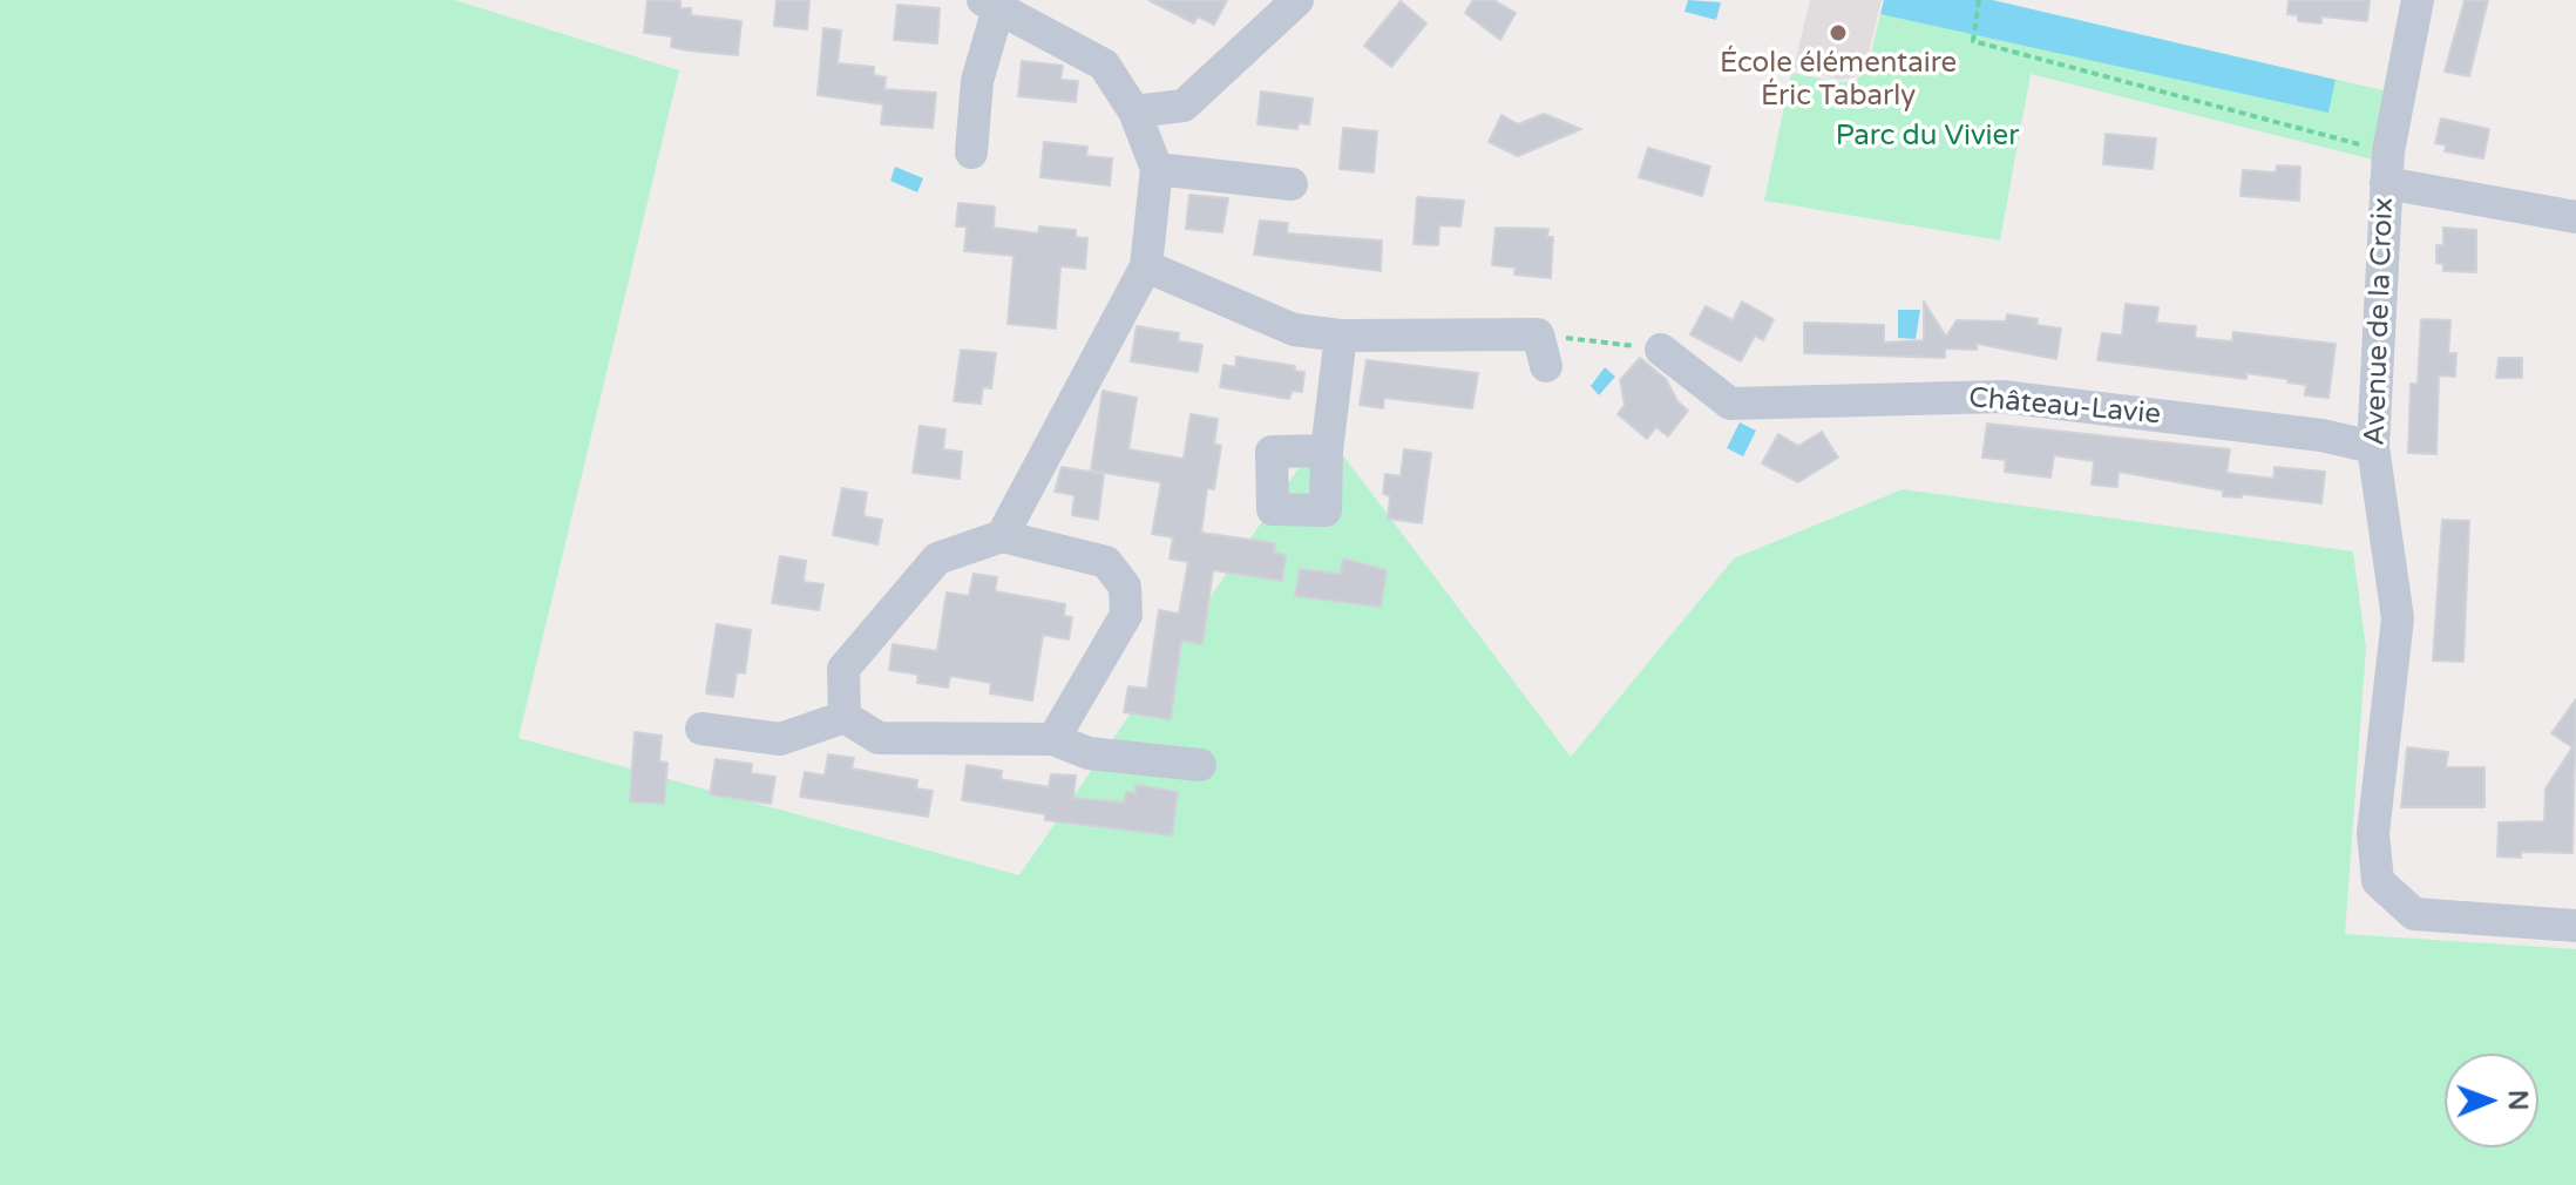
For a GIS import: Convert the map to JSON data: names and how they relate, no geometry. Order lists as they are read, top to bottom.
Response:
{
  "streets": {
    "street": ["Avenue de la Croix", "Château-Lavie"]
  },
  "crossings": [
    ["Avenue de la Croix", "Château-Lavie"]
  ],
  "parks": ["Parc du Vivier"],
  "places": ["École élémentaire Éric Tabarly"],
  "north": "right"
}
